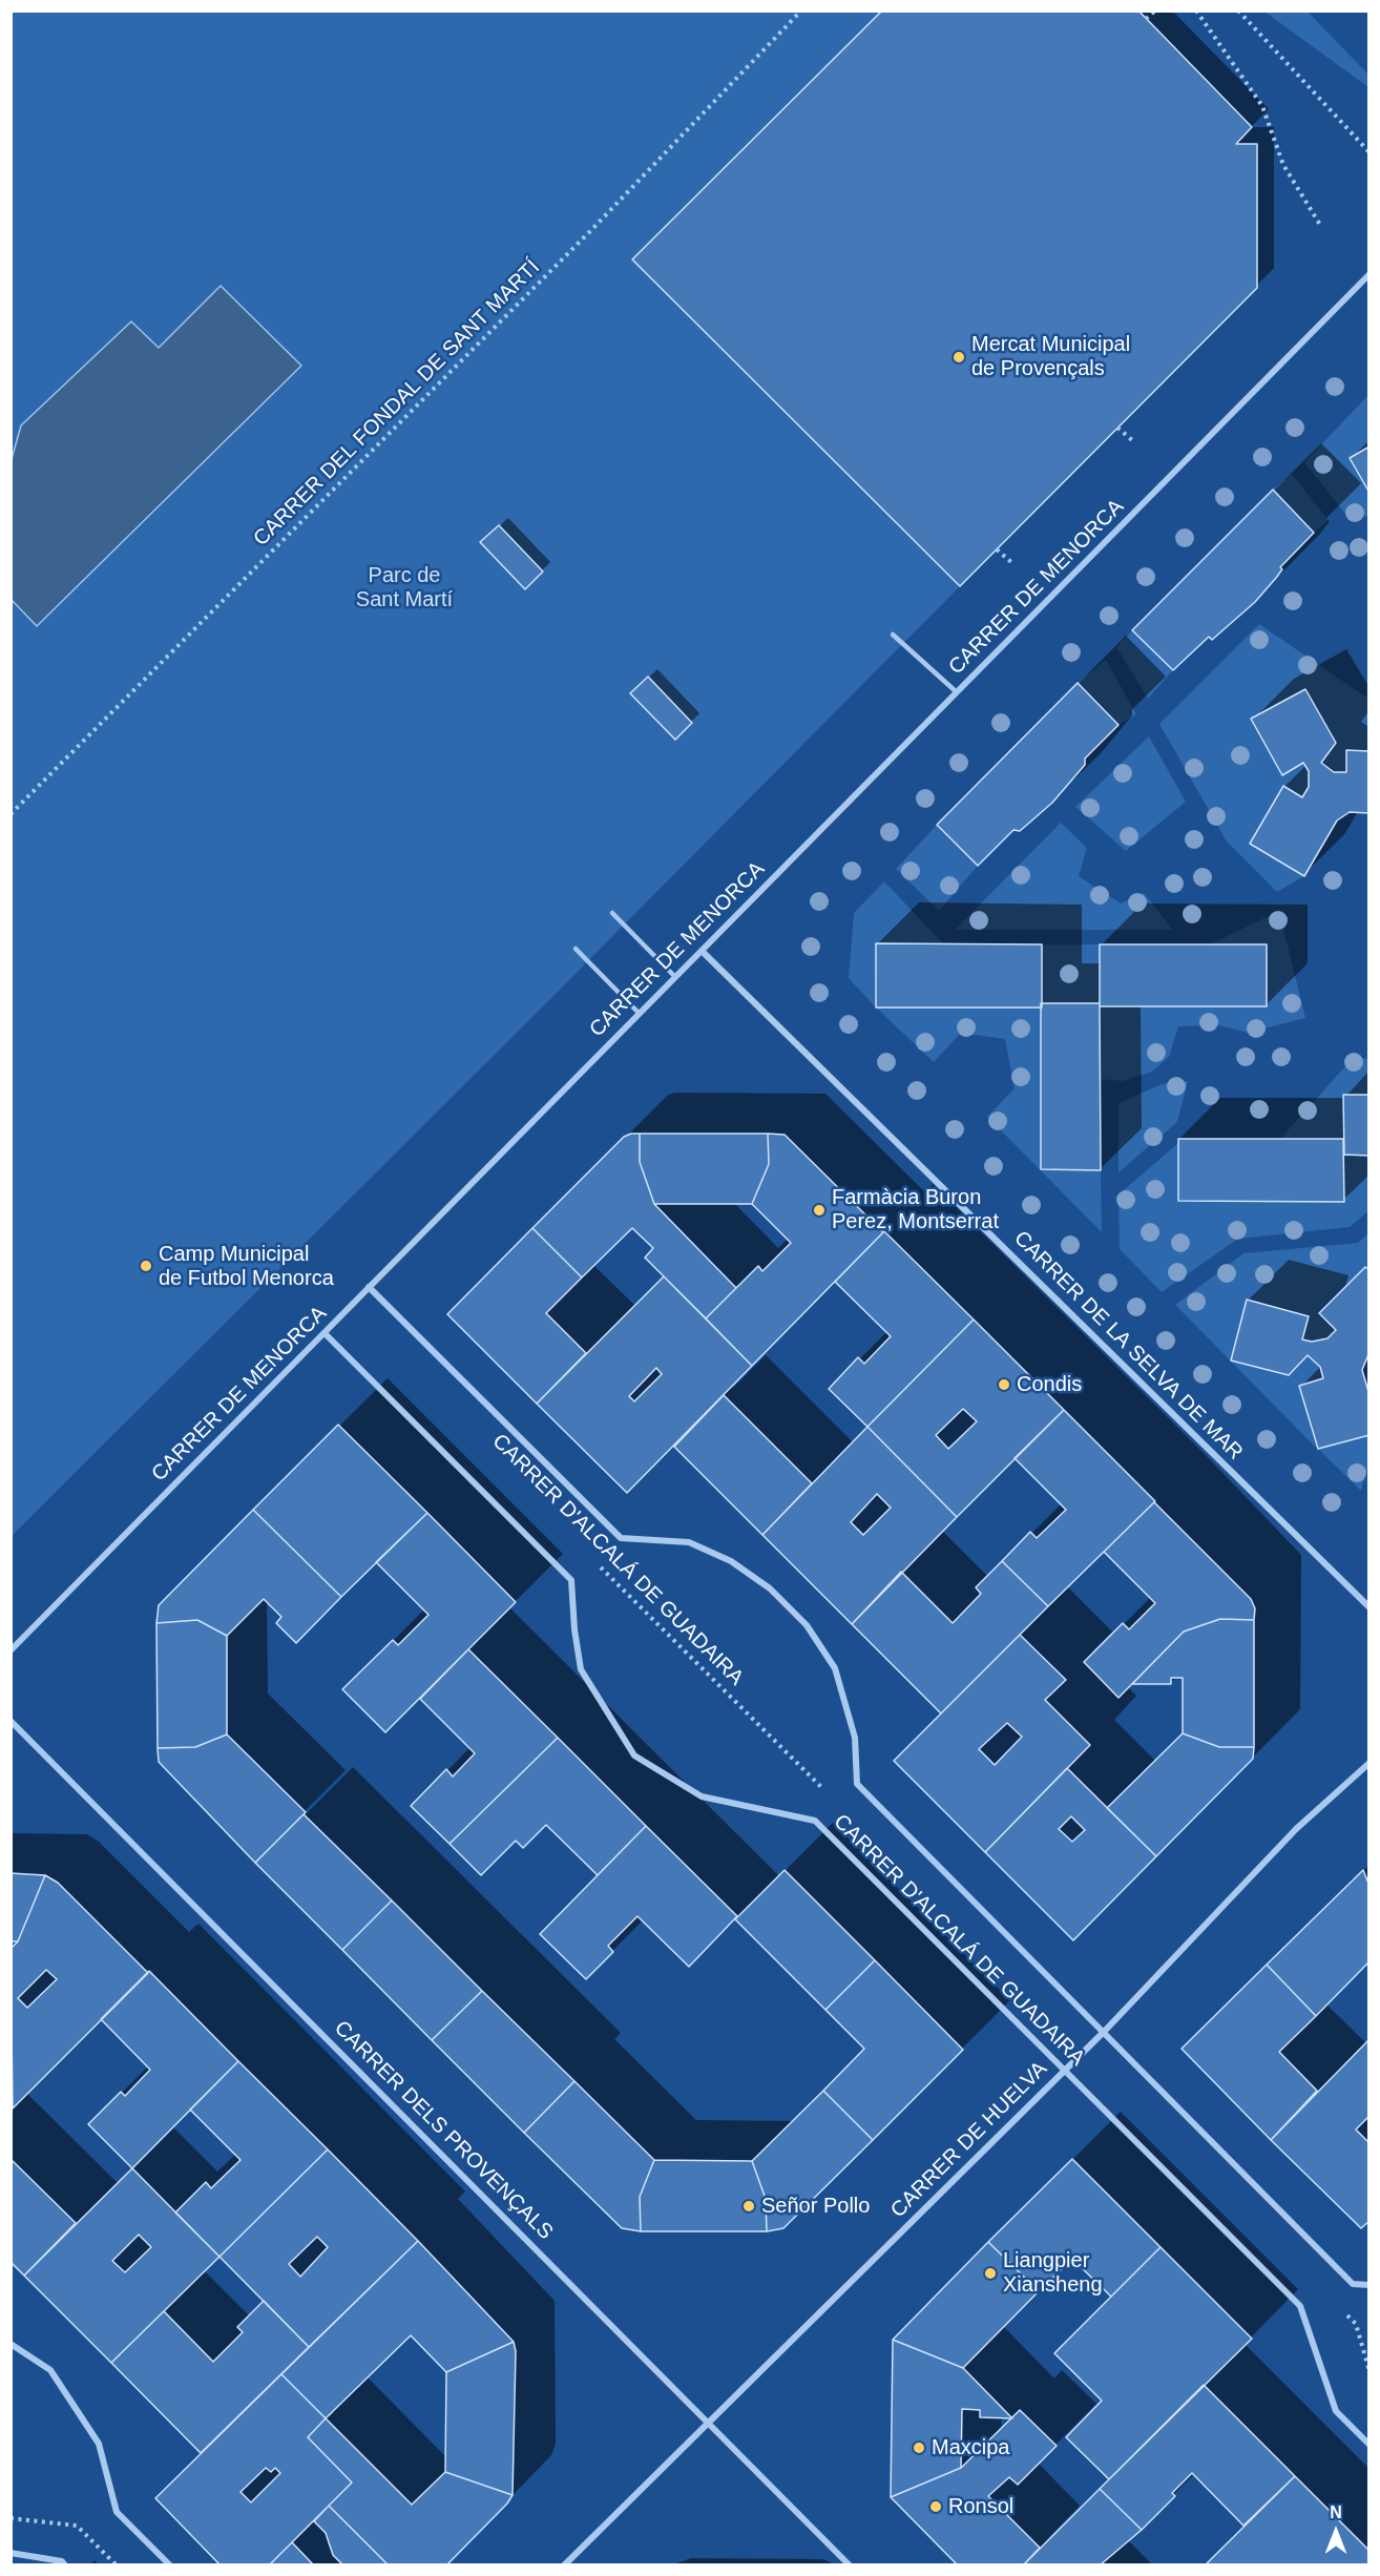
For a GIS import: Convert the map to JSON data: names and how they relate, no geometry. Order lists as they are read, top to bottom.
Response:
{
  "streets": {
    "street": [
      "CARRER DE MENORCA",
      "CARRER DE LA SELVA DE MAR",
      "CARRER D'ALCALÁ DE GUADAIRA",
      "CARRER DELS PROVENÇALS",
      "CARRER DE HUELVA"
    ],
    "path": ["CARRER DEL FONDAL DE SANT MARTÍ"]
  },
  "crossings": [
    ["CARRER DE MENORCA", "CARRER DE LA SELVA DE MAR"],
    ["CARRER DE MENORCA", "CARRER D'ALCALÁ DE GUADAIRA"],
    ["CARRER D'ALCALÁ DE GUADAIRA", "CARRER DE HUELVA"],
    ["CARRER DELS PROVENÇALS", "CARRER DE HUELVA"]
  ],
  "parks": ["Parc de Sant Martí"],
  "places": [
    "Mercat Municipal de Provençals",
    "Farmàcia Buron Perez, Montserrat",
    "Camp Municipal de Futbol Menorca",
    "Condis",
    "Señor Pollo",
    "Liangpier Xiansheng",
    "Maxcipa",
    "Ronsol"
  ],
  "north": "top"
}
